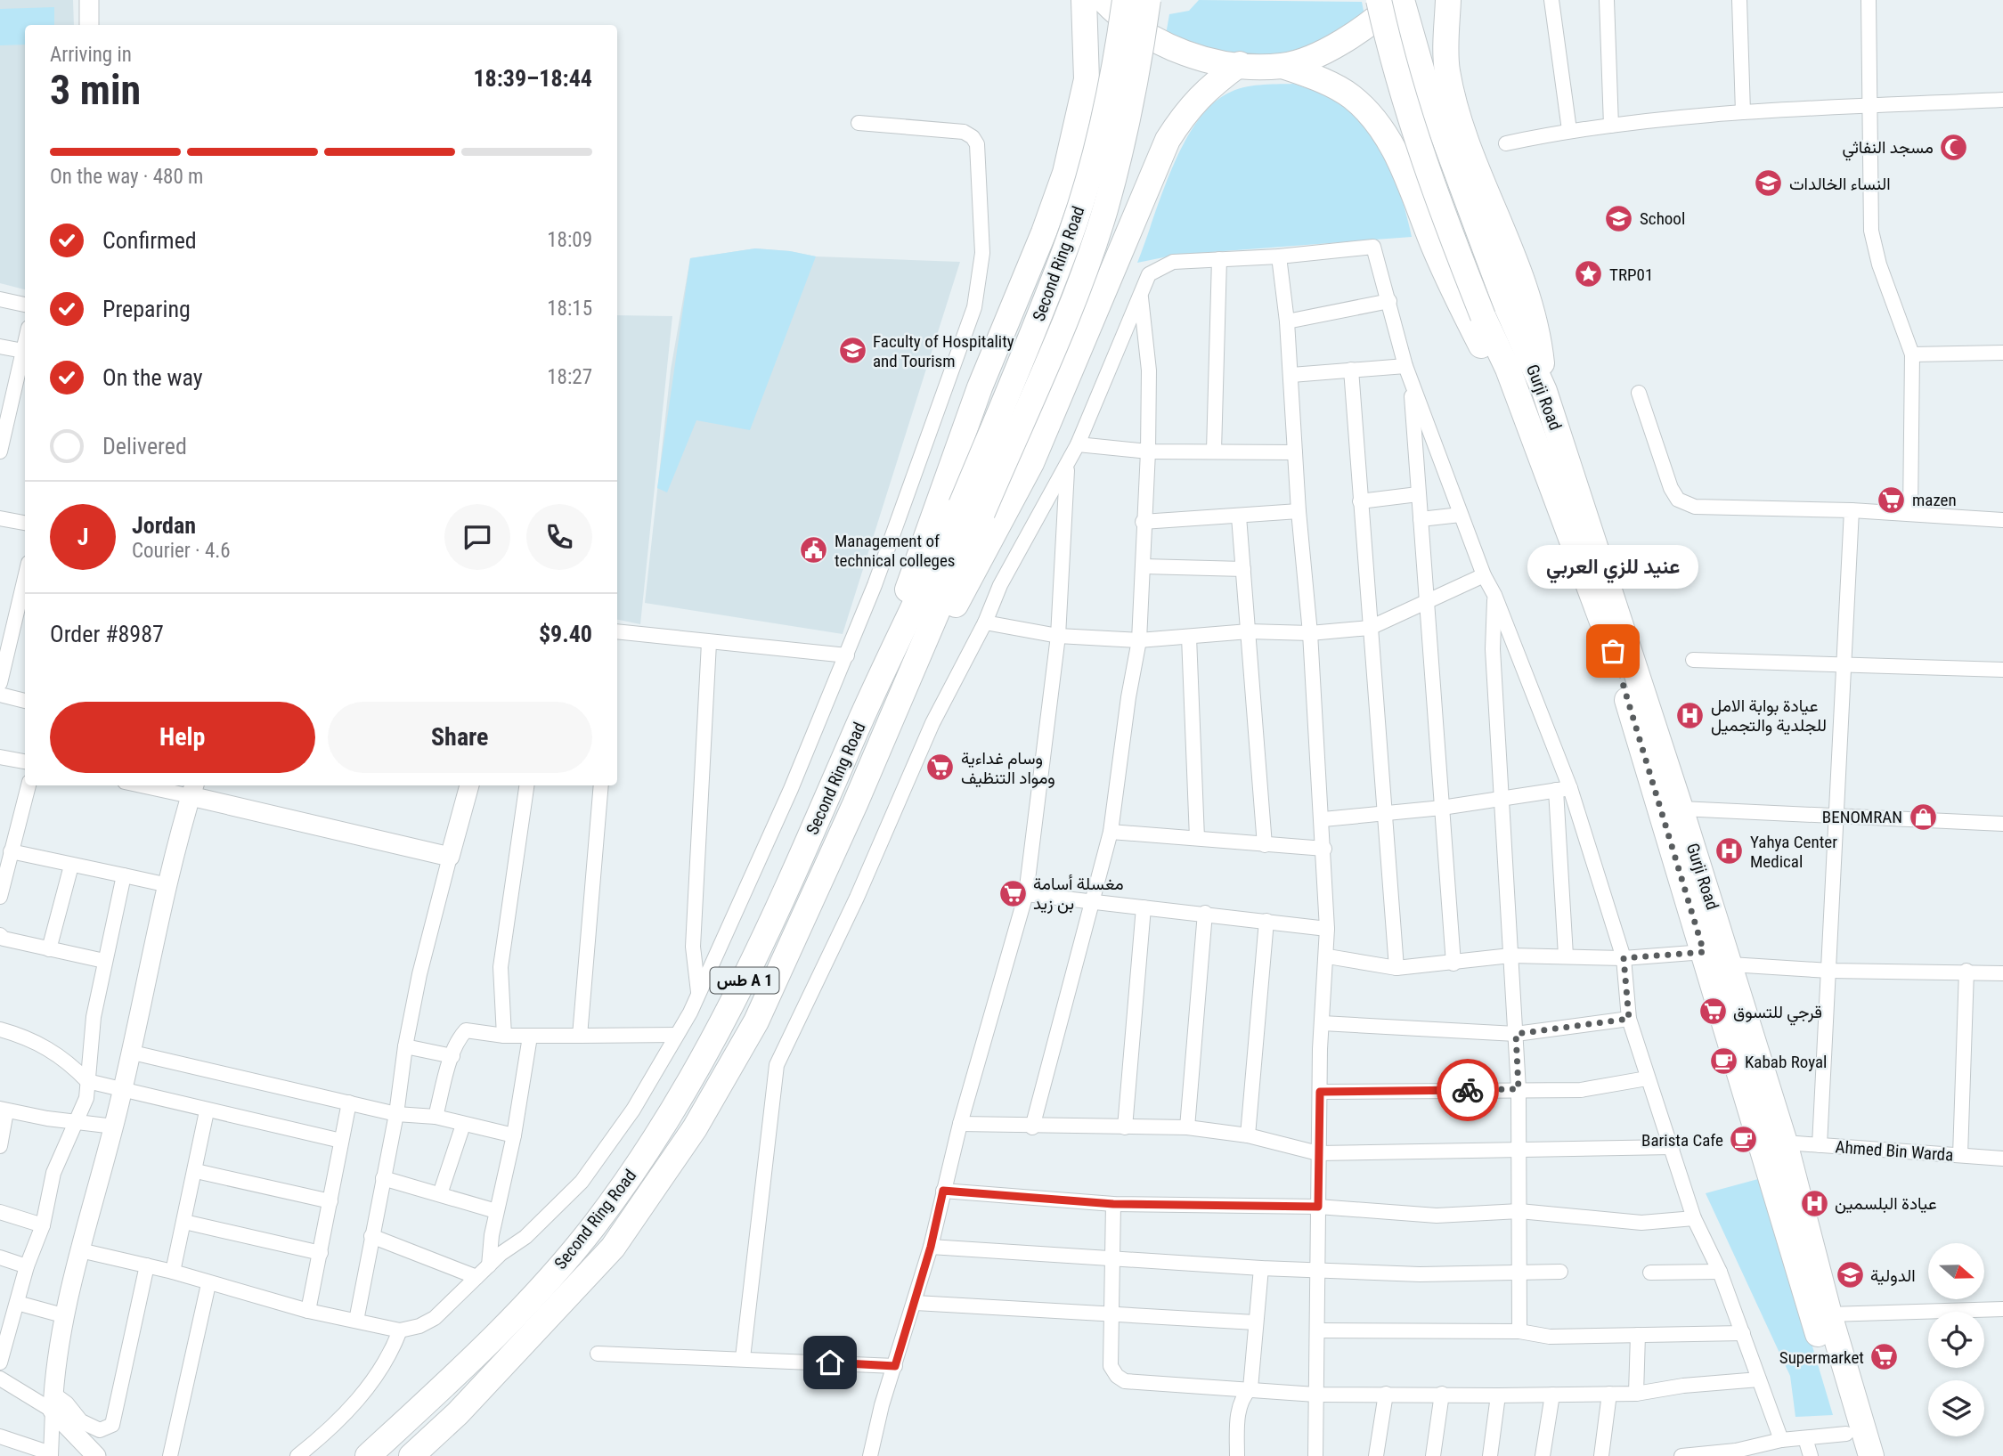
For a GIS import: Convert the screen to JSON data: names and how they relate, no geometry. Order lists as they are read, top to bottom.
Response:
{
  "streets": {
    "highway": ["Second Ring Road", "Gurji Road", "طس A 1"],
    "street": ["Ahmed Bin Warda"]
  },
  "crossings": [
    ["Gurji Road", "Ahmed Bin Warda"]
  ],
  "places": {
    "mosque": ["مسجد النفاثي"],
    "school or university": [
      "النساء الخالدات",
      "School",
      "Faculty of Hospitality and Tourism",
      "الدولية"
    ],
    "place": ["TRP01"],
    "supermarket": [
      "mazen",
      "وسام غداءية ومواد التنظيف",
      "مغسلة أسامة بن زيد",
      "قرجي للتسوق",
      "Supermarket"
    ],
    "public building": ["Management of technical colleges"],
    "other": ["عنيد للزي العربي"],
    "hospital": ["عيادة بوابة الامل للجلدية والتجميل", "Yahya Center Medical", "عيادة البلسمين"],
    "shop": ["BENOMRAN"],
    "cafe": ["Kabab Royal", "Barista Cafe"]
  },
  "north": "right",
  "page": {
    "heading": ["3 min", "Arriving in", "18:39–18:44"],
    "panel": [
      "Jordan",
      "Courier · 4.6",
      "Order #8987",
      "$9.40"
    ],
    "bar": "On the way · 480 m",
    "list": [
      ["Confirmed", "18:09"],
      ["Preparing", "18:15"],
      ["On the way", "18:27"],
      "Delivered"
    ],
    "round": "J",
    "bubble": "عنيد للزي العربي",
    "buttons": ["Help", "Share"]
  }
}
